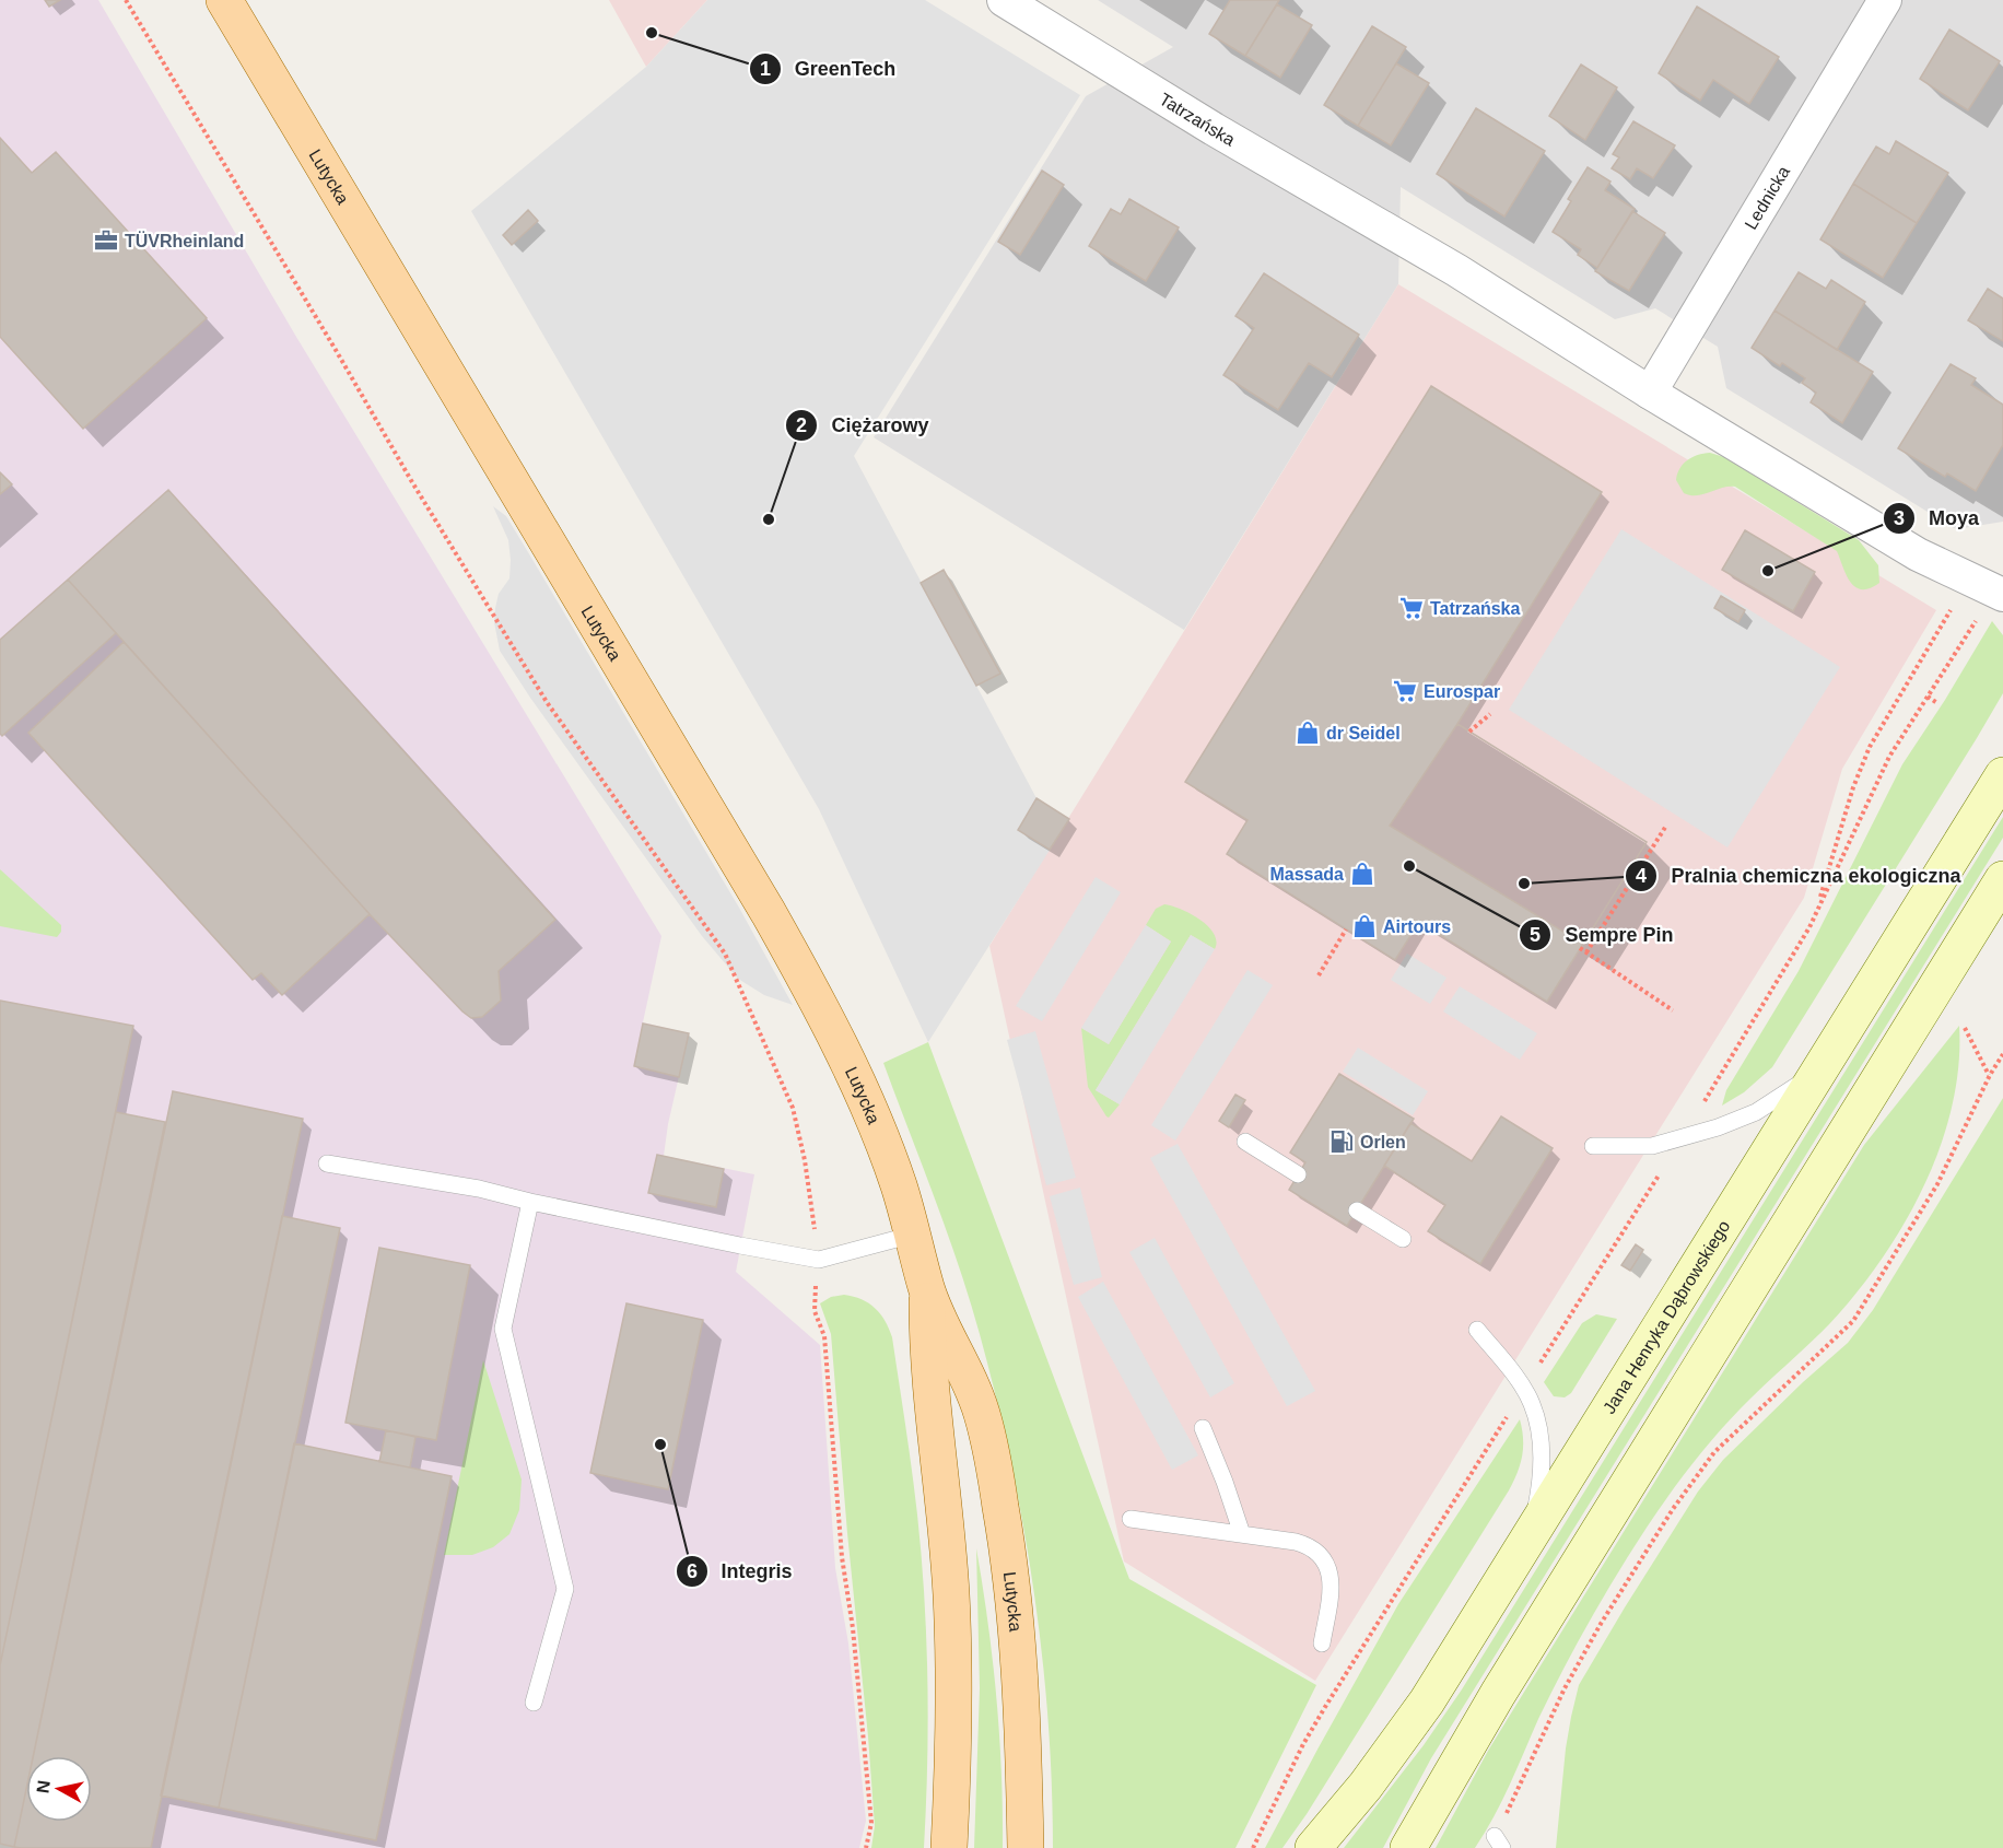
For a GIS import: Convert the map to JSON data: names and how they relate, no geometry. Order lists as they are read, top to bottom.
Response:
{
  "streets": {
    "main road": ["Lutycka", "Jana Henryka Dąbrowskiego"],
    "street": ["Tatrzańska", "Lednicka"]
  },
  "crossings": [
    ["Tatrzańska", "Lednicka"]
  ],
  "places": {
    "other": [
      "GreenTech",
      "Ciężarowy",
      "Moya",
      "Sempre Pin",
      "Pralnia chemiczna ekologiczna",
      "Integris"
    ],
    "office": ["TÜVRheinland"],
    "supermarket": ["Tatrzańska", "Eurospar"],
    "shop": ["dr Seidel", "Massada", "Airtours"],
    "fuel station": ["Orlen"]
  },
  "north": "left"
}
